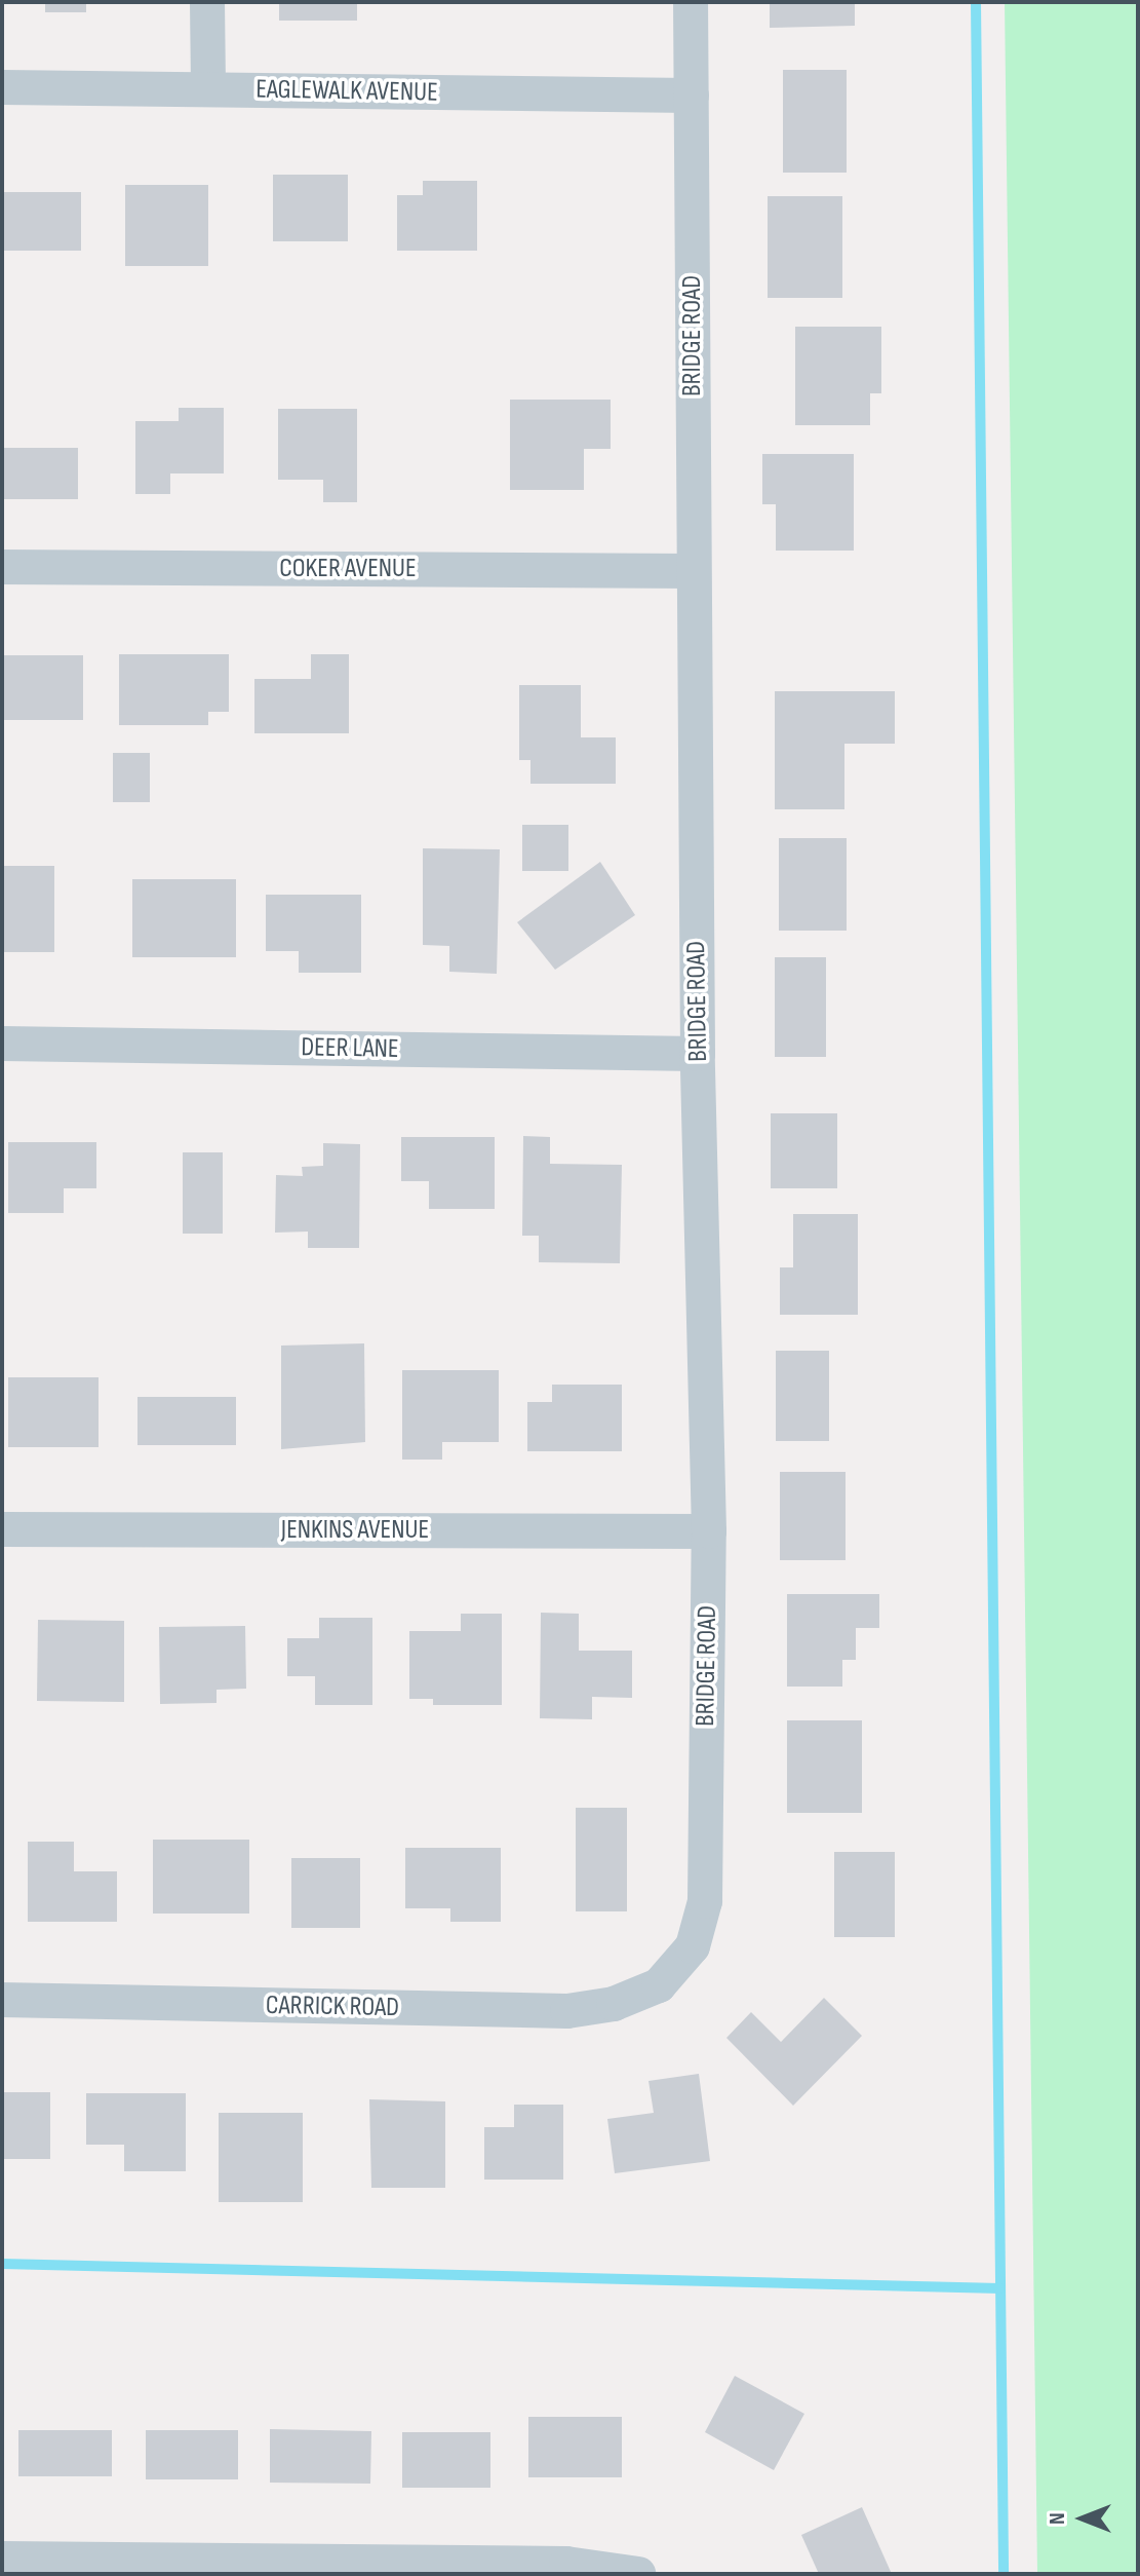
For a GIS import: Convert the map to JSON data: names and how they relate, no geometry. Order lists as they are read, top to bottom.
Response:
{
  "streets": {
    "street": [
      "EAGLEWALK AVENUE",
      "BRIDGE ROAD",
      "COKER AVENUE",
      "DEER LANE",
      "JENKINS AVENUE",
      "CARRICK ROAD"
    ]
  },
  "crossings": [
    ["EAGLEWALK AVENUE", "BRIDGE ROAD"],
    ["BRIDGE ROAD", "COKER AVENUE"],
    ["BRIDGE ROAD", "DEER LANE"],
    ["BRIDGE ROAD", "JENKINS AVENUE"],
    ["BRIDGE ROAD", "CARRICK ROAD"]
  ],
  "north": "left"
}
